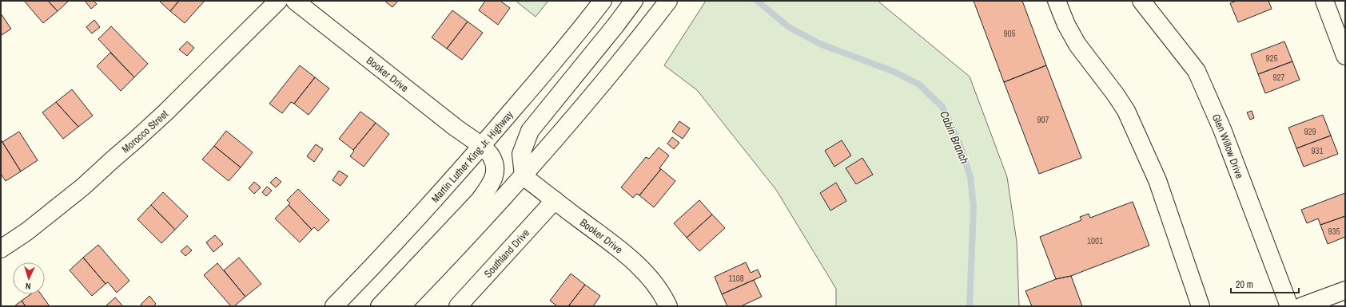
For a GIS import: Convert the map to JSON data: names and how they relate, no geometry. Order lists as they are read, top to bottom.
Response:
{
  "streets": {
    "street": [
      "Booker Drive",
      "Morocco Street",
      "Glen Willow Drive",
      "Martin Luther King Jr. Highway",
      "Southland Drive"
    ]
  },
  "crossings": [
    ["Booker Drive", "Martin Luther King Jr. Highway"],
    ["Booker Drive", "Southland Drive"]
  ],
  "water": ["Cabin Branch"],
  "house_numbers": [
    "905",
    "925",
    "927",
    "907",
    "929",
    "931",
    "935",
    "1001",
    "1108"
  ],
  "scale_bar": "20 m",
  "north": "bottom"
}
